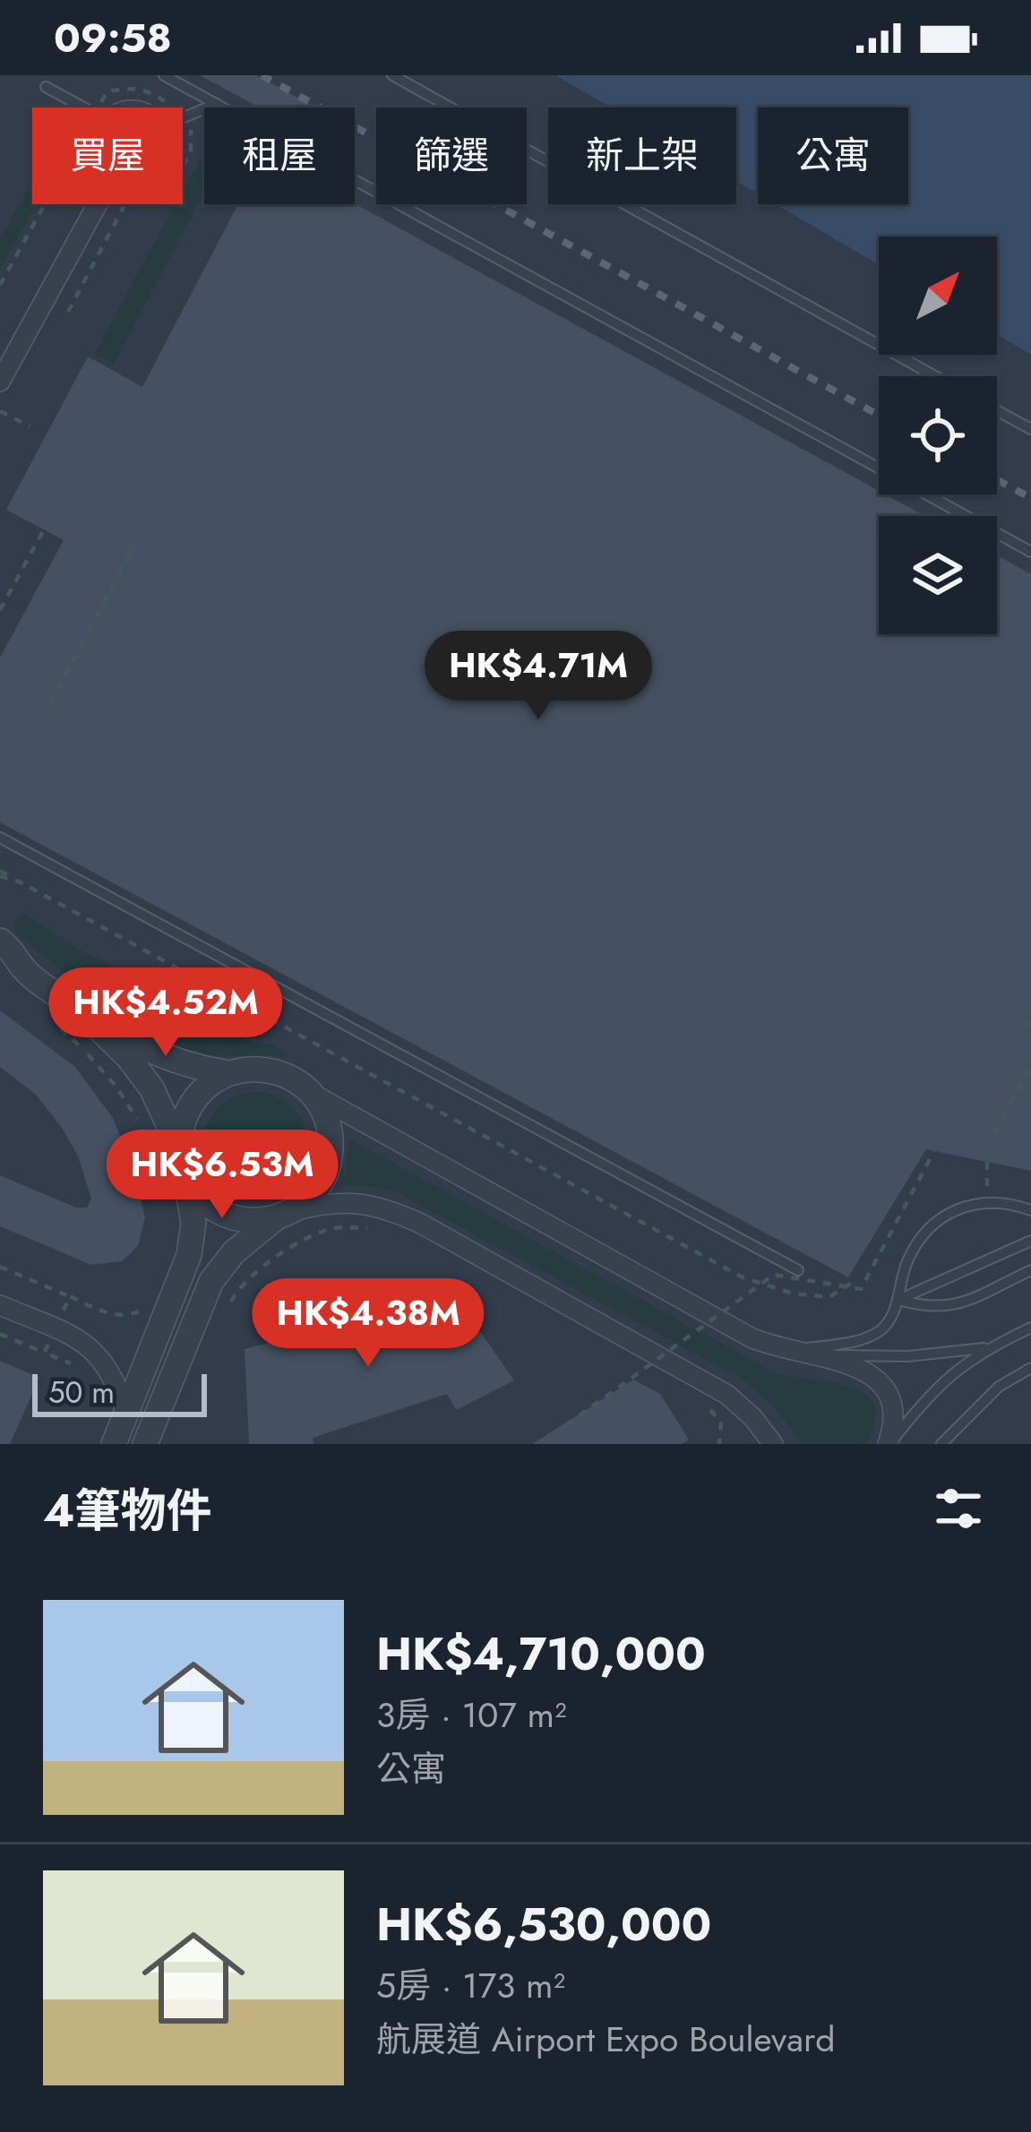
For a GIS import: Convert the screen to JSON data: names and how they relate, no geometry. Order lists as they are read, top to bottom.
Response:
{
  "scale_bar": "50 m",
  "north": "top right",
  "page": {
    "status": "09:58",
    "chip": [
      "買屋",
      "租屋",
      "篩選",
      "新上架",
      "公寓"
    ],
    "price": [
      "HK$4.71M",
      "HK$4.52M",
      "HK$6.53M",
      "HK$4.38M"
    ],
    "scale": "50 m",
    "heading": "4筆物件",
    "list": [
      {
        "name": "HK$4,710,000",
        "note": "3房 · 107 m² · 公寓"
      },
      {
        "name": "HK$6,530,000",
        "note": "5房 · 173 m² · 航展道 Airport Expo Boulevard"
      }
    ]
  }
}
